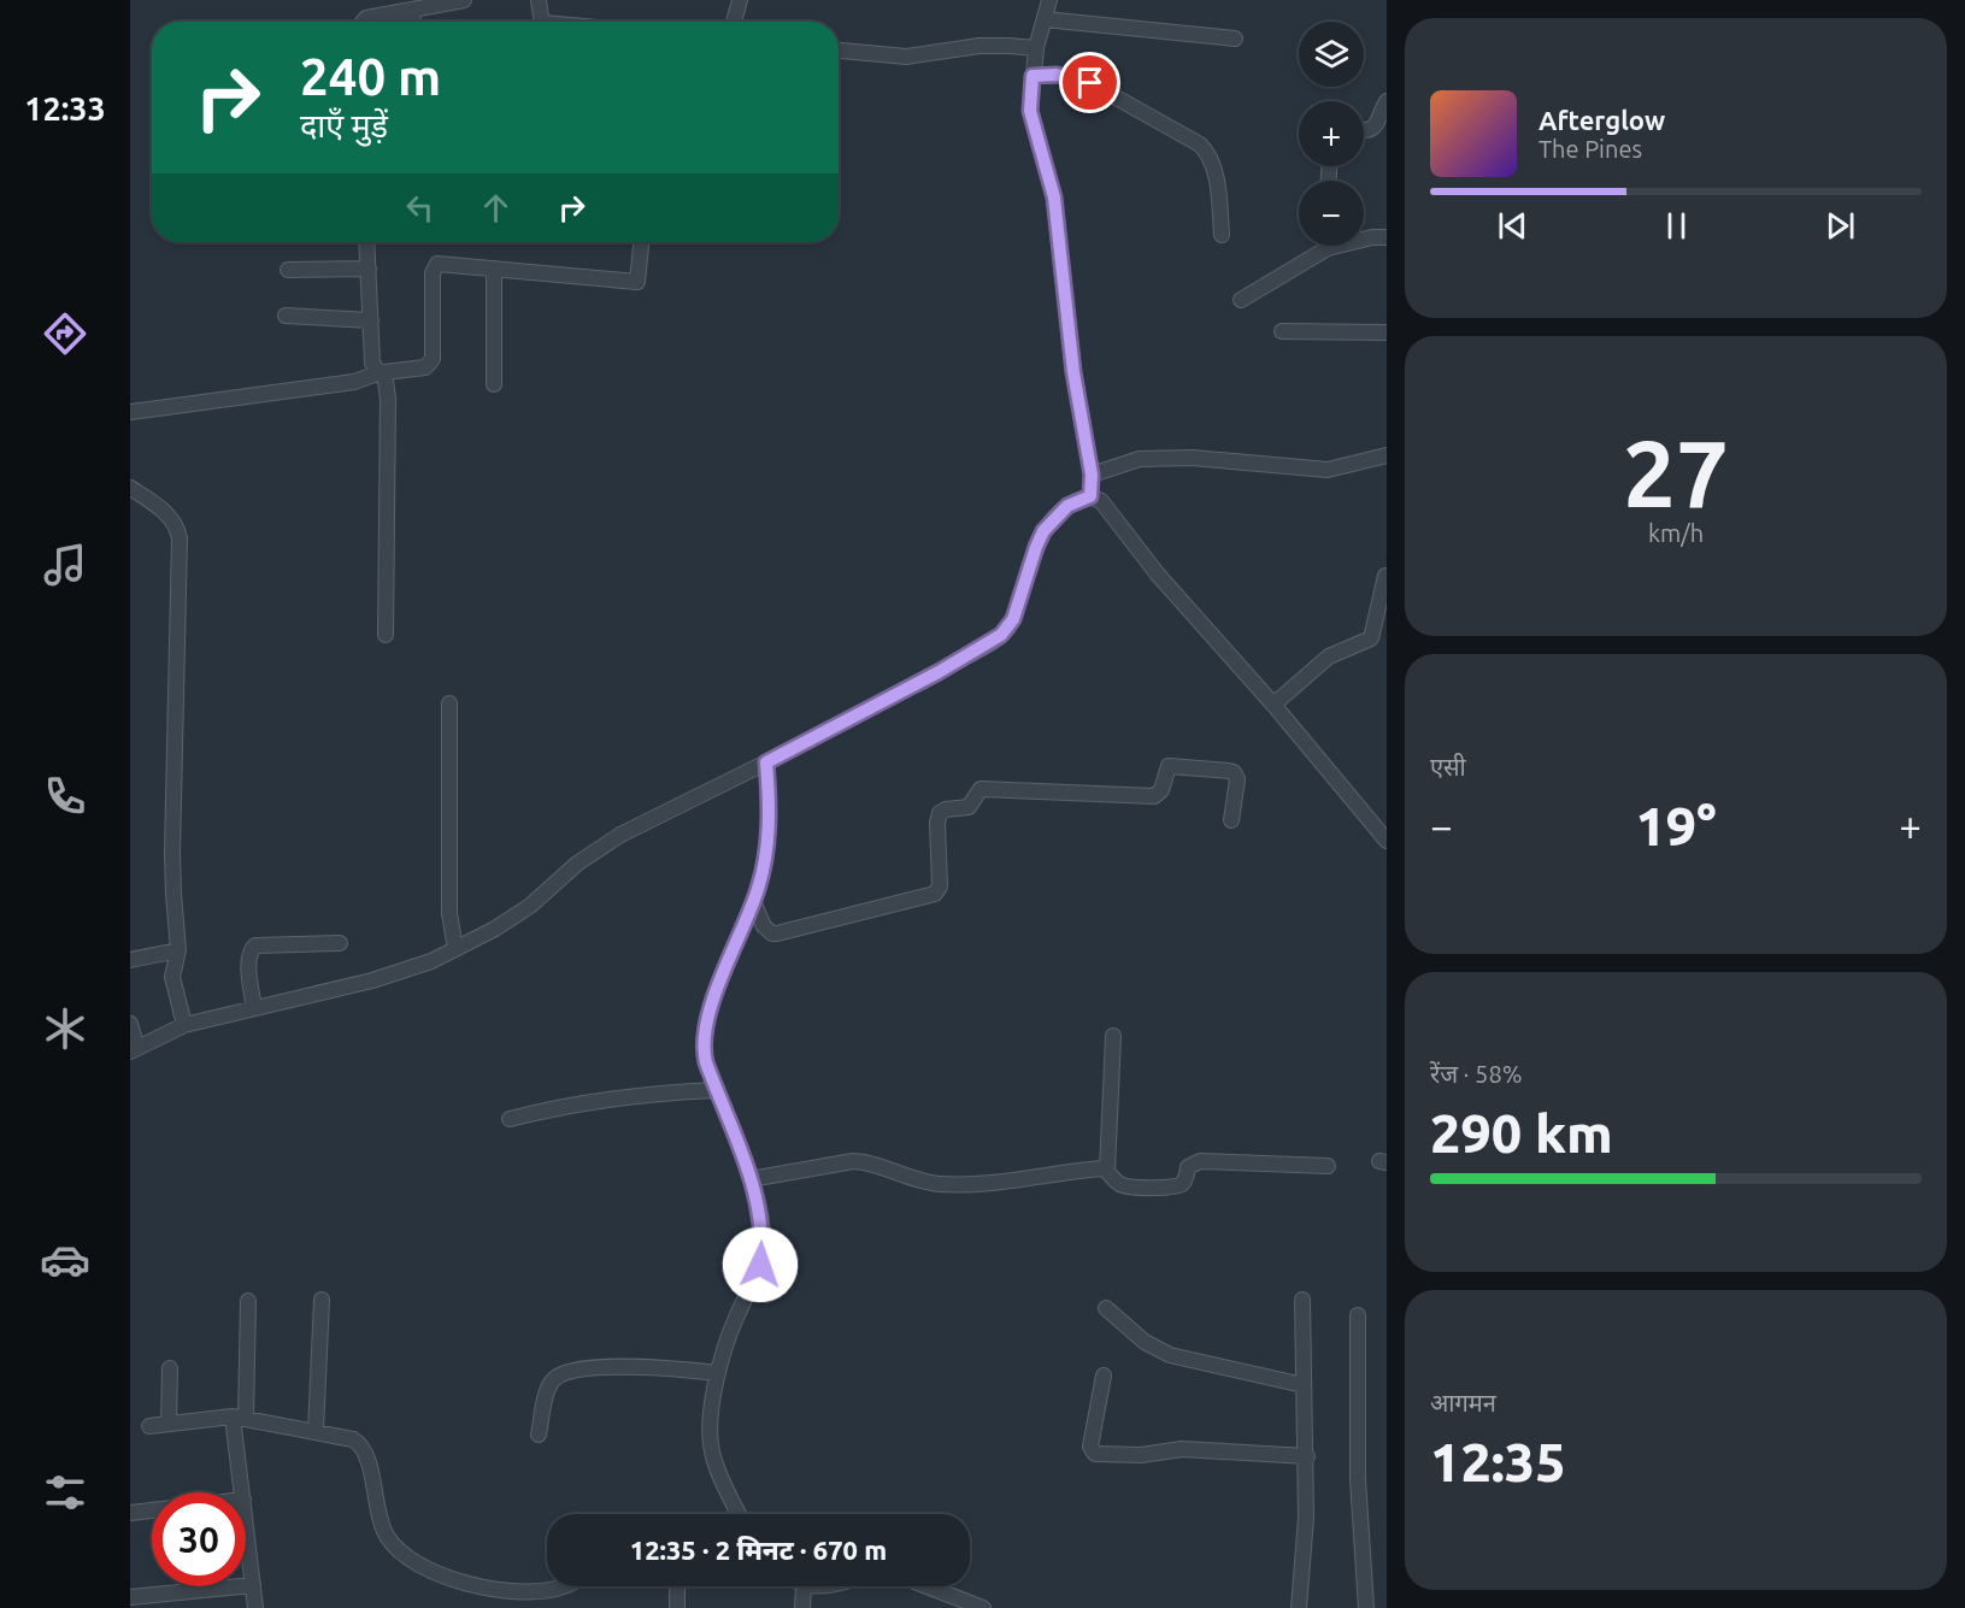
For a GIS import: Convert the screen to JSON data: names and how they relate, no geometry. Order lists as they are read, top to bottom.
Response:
{
  "page": {
    "tabs": "12:33",
    "map_buttons": ["+", "−"],
    "turn": ["240 m", "दाएँ मुड़ें"],
    "song": ["Afterglow", "The Pines"],
    "tile": [
      ["27", "km/h"],
      "एसी",
      ["रेंज · 58%", "290 km"],
      ["आगमन", "12:35"]
    ],
    "heat": ["−", "19°", "+"],
    "limit": "30",
    "trip": "12:35 · 2 मिनट · 670 m"
  }
}
